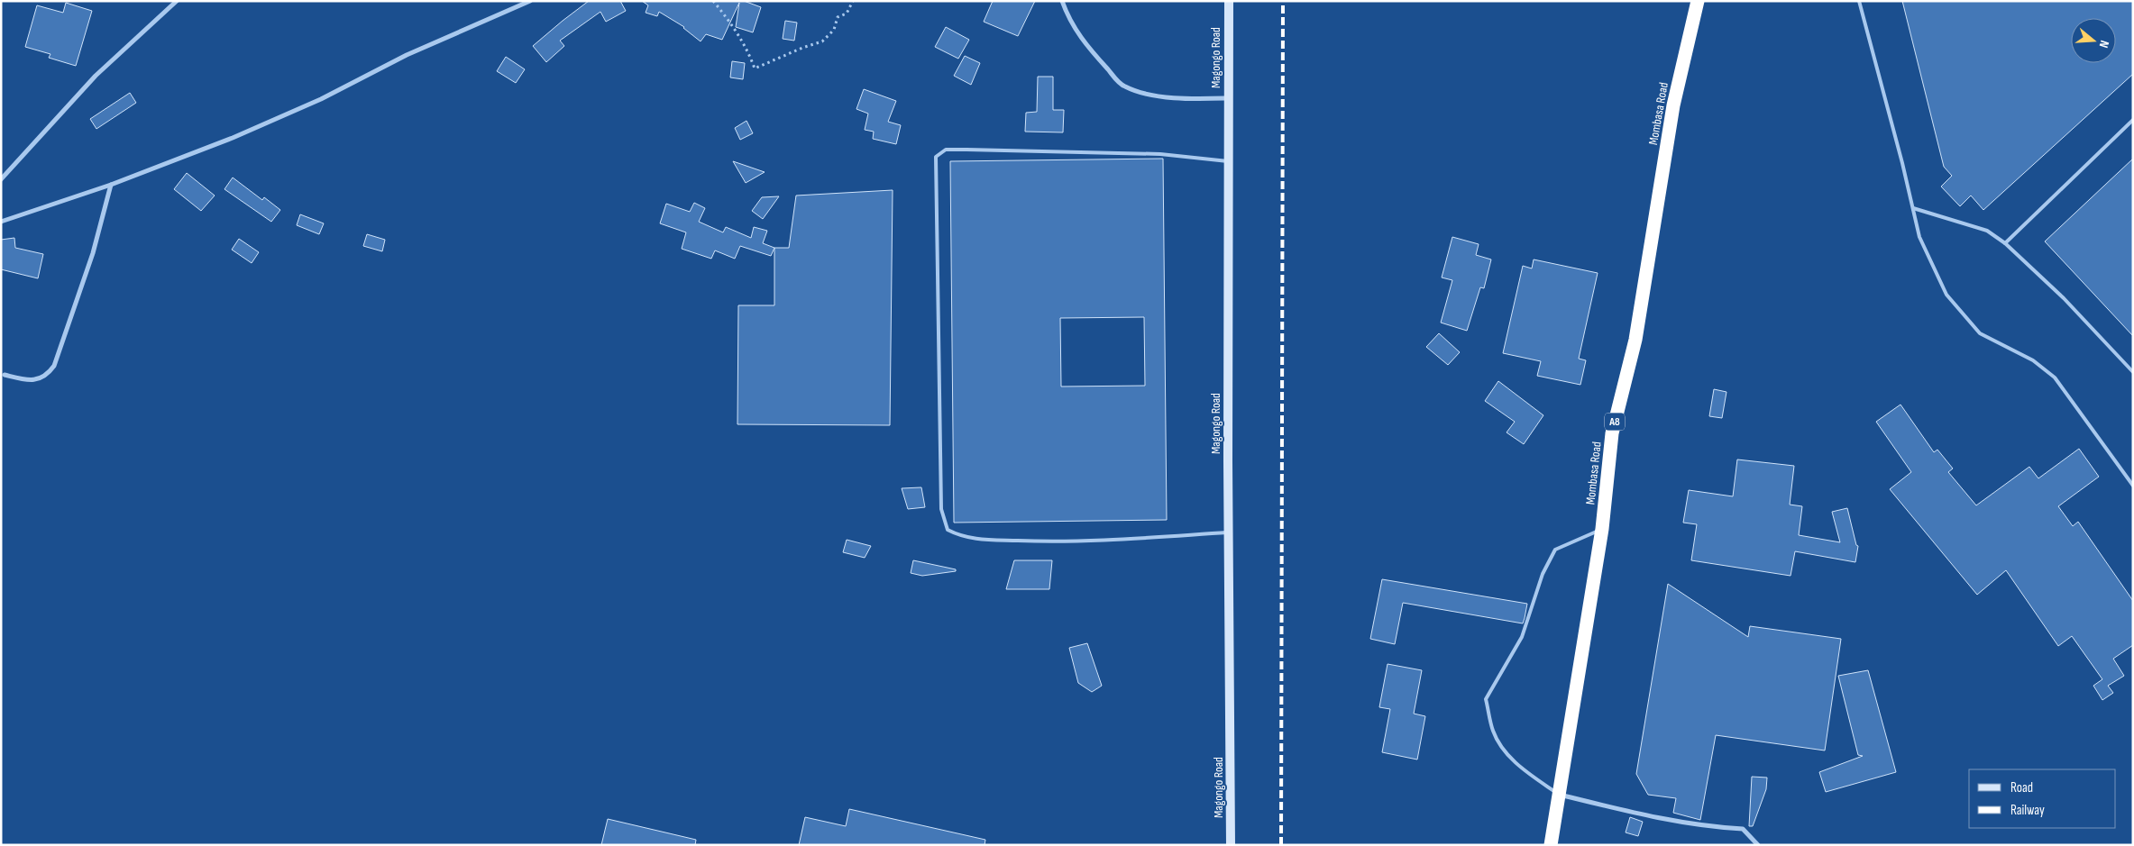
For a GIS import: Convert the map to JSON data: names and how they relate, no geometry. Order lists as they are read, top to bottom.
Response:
{
  "streets": {
    "highway": ["Mombasa Road", "A8"],
    "street": ["Magongo Road"]
  },
  "legend": ["Road", "Railway"],
  "north": "right"
}
